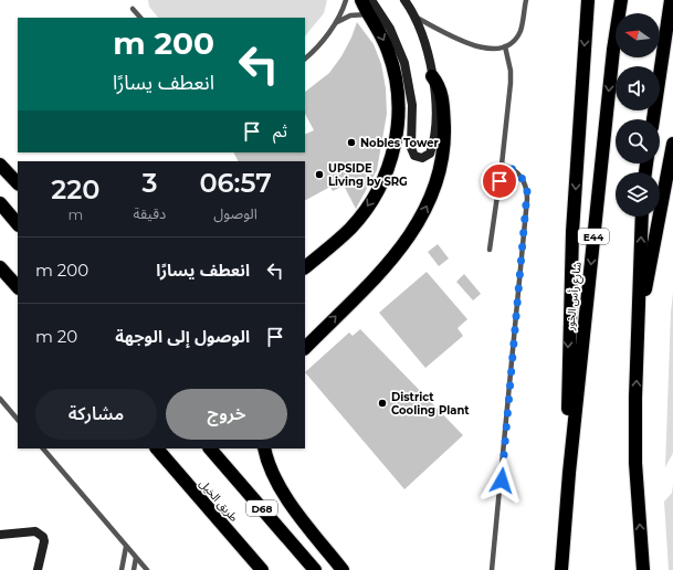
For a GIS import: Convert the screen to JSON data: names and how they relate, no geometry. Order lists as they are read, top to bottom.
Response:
{
  "streets": {
    "highway": [
      "E44",
      "شارع رأس الخور",
      "طريق الخيل",
      "D68"
    ]
  },
  "places": ["Nobles Tower", "UPSIDE Living by SRG", "District Cooling Plant"],
  "north": "left",
  "page": {
    "turn": ["200 m", "انعطف يسارًا"],
    "then": "ثم",
    "eta": [
      "06:57",
      "الوصول",
      "3",
      "دقيقة",
      "220",
      "m"
    ],
    "list": [
      {
        "name": "انعطف يسارًا",
        "value": "200 m"
      },
      {
        "name": "الوصول إلى الوجهة",
        "value": "20 m"
      }
    ],
    "buttons": ["خروج", "مشاركة"]
  }
}
